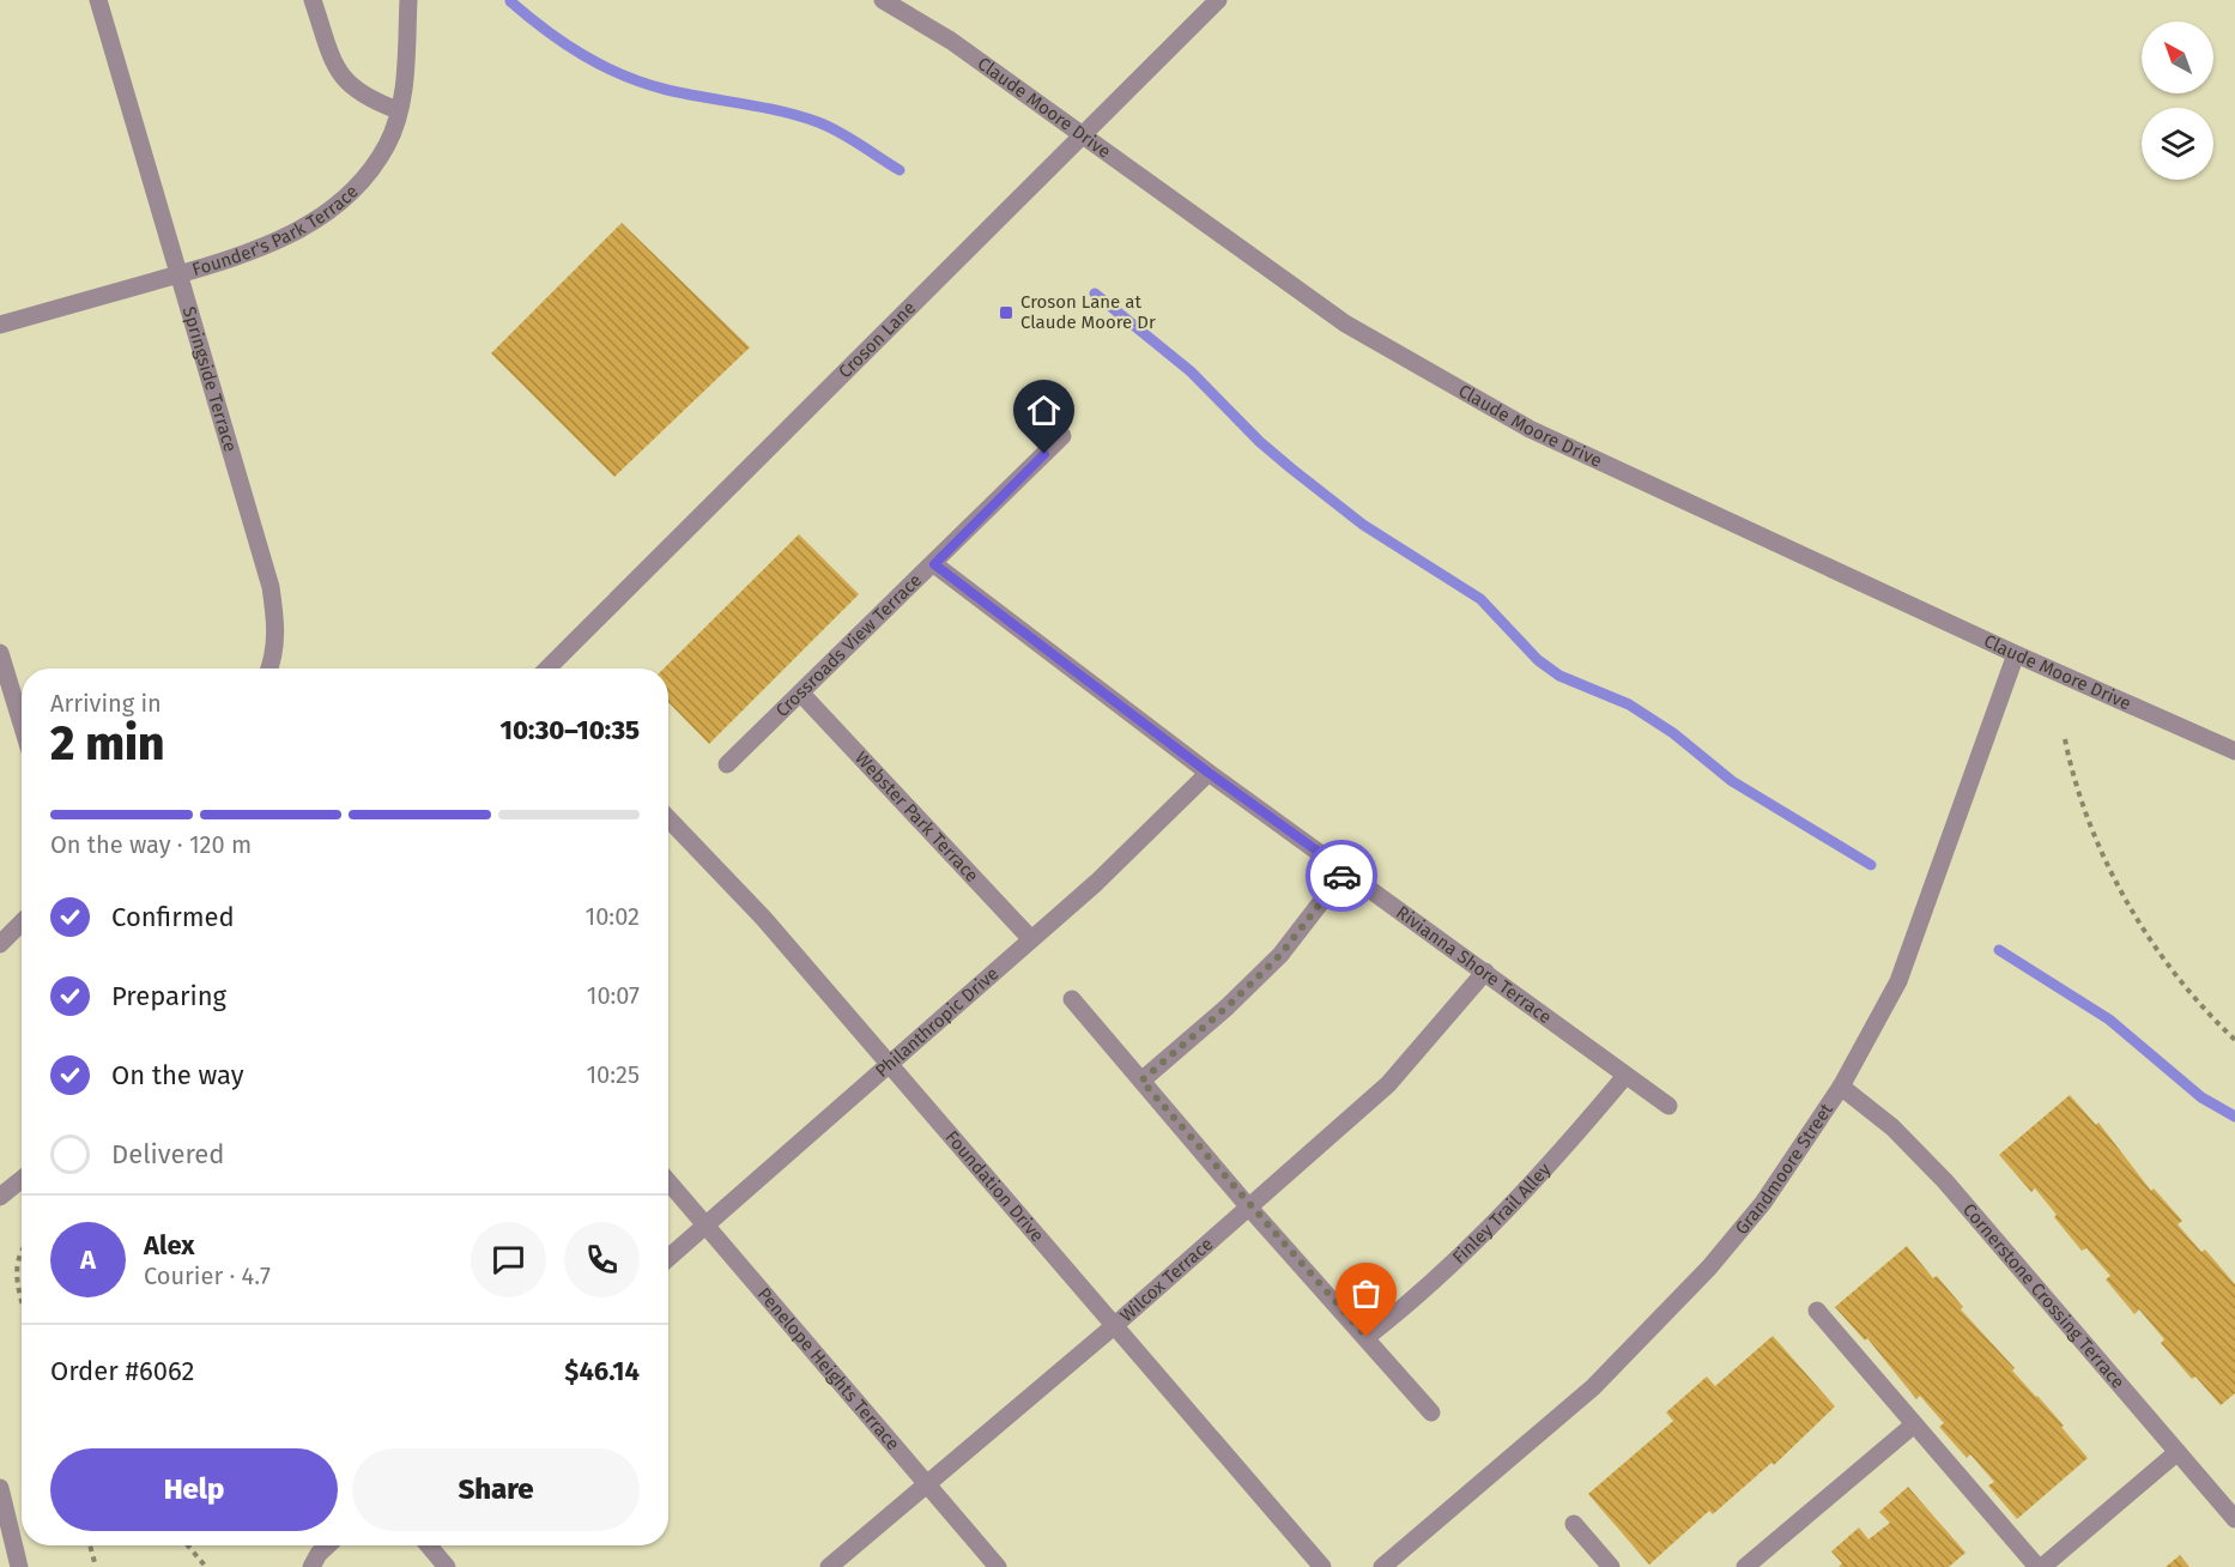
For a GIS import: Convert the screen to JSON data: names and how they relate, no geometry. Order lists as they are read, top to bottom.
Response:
{
  "streets": {
    "street": [
      "Claude Moore Drive",
      "Founder's Park Terrace",
      "Croson Lane",
      "Springside Terrace",
      "Crossroads View Terrace",
      "Webster Park Terrace",
      "Rivianna Shore Terrace",
      "Philanthropic Drive",
      "Grandmoore Street",
      "Foundation Drive",
      "Finley Trail Alley",
      "Wilcox Terrace",
      "Cornerstone Crossing Terrace",
      "Penelope Heights Terrace"
    ]
  },
  "crossings": [
    ["Claude Moore Drive", "Croson Lane"],
    ["Claude Moore Drive", "Grandmoore Street"],
    ["Founder's Park Terrace", "Springside Terrace"],
    ["Crossroads View Terrace", "Webster Park Terrace"],
    ["Crossroads View Terrace", "Rivianna Shore Terrace"],
    ["Webster Park Terrace", "Philanthropic Drive"],
    ["Rivianna Shore Terrace", "Philanthropic Drive"],
    ["Rivianna Shore Terrace", "Finley Trail Alley"],
    ["Rivianna Shore Terrace", "Wilcox Terrace"],
    ["Philanthropic Drive", "Foundation Drive"],
    ["Philanthropic Drive", "Penelope Heights Terrace"],
    ["Grandmoore Street", "Cornerstone Crossing Terrace"],
    ["Foundation Drive", "Wilcox Terrace"],
    ["Wilcox Terrace", "Penelope Heights Terrace"]
  ],
  "places": {
    "transit": ["Croson Lane at Claude Moore Dr"]
  },
  "north": "top left",
  "page": {
    "heading": ["2 min", "Arriving in", "10:30–10:35"],
    "panel": [
      "Alex",
      "Courier · 4.7",
      "Order #6062",
      "$46.14"
    ],
    "bar": "On the way · 120 m",
    "list": [
      ["Confirmed", "10:02"],
      ["Preparing", "10:07"],
      ["On the way", "10:25"],
      "Delivered"
    ],
    "round": "A",
    "buttons": ["Help", "Share"]
  }
}
